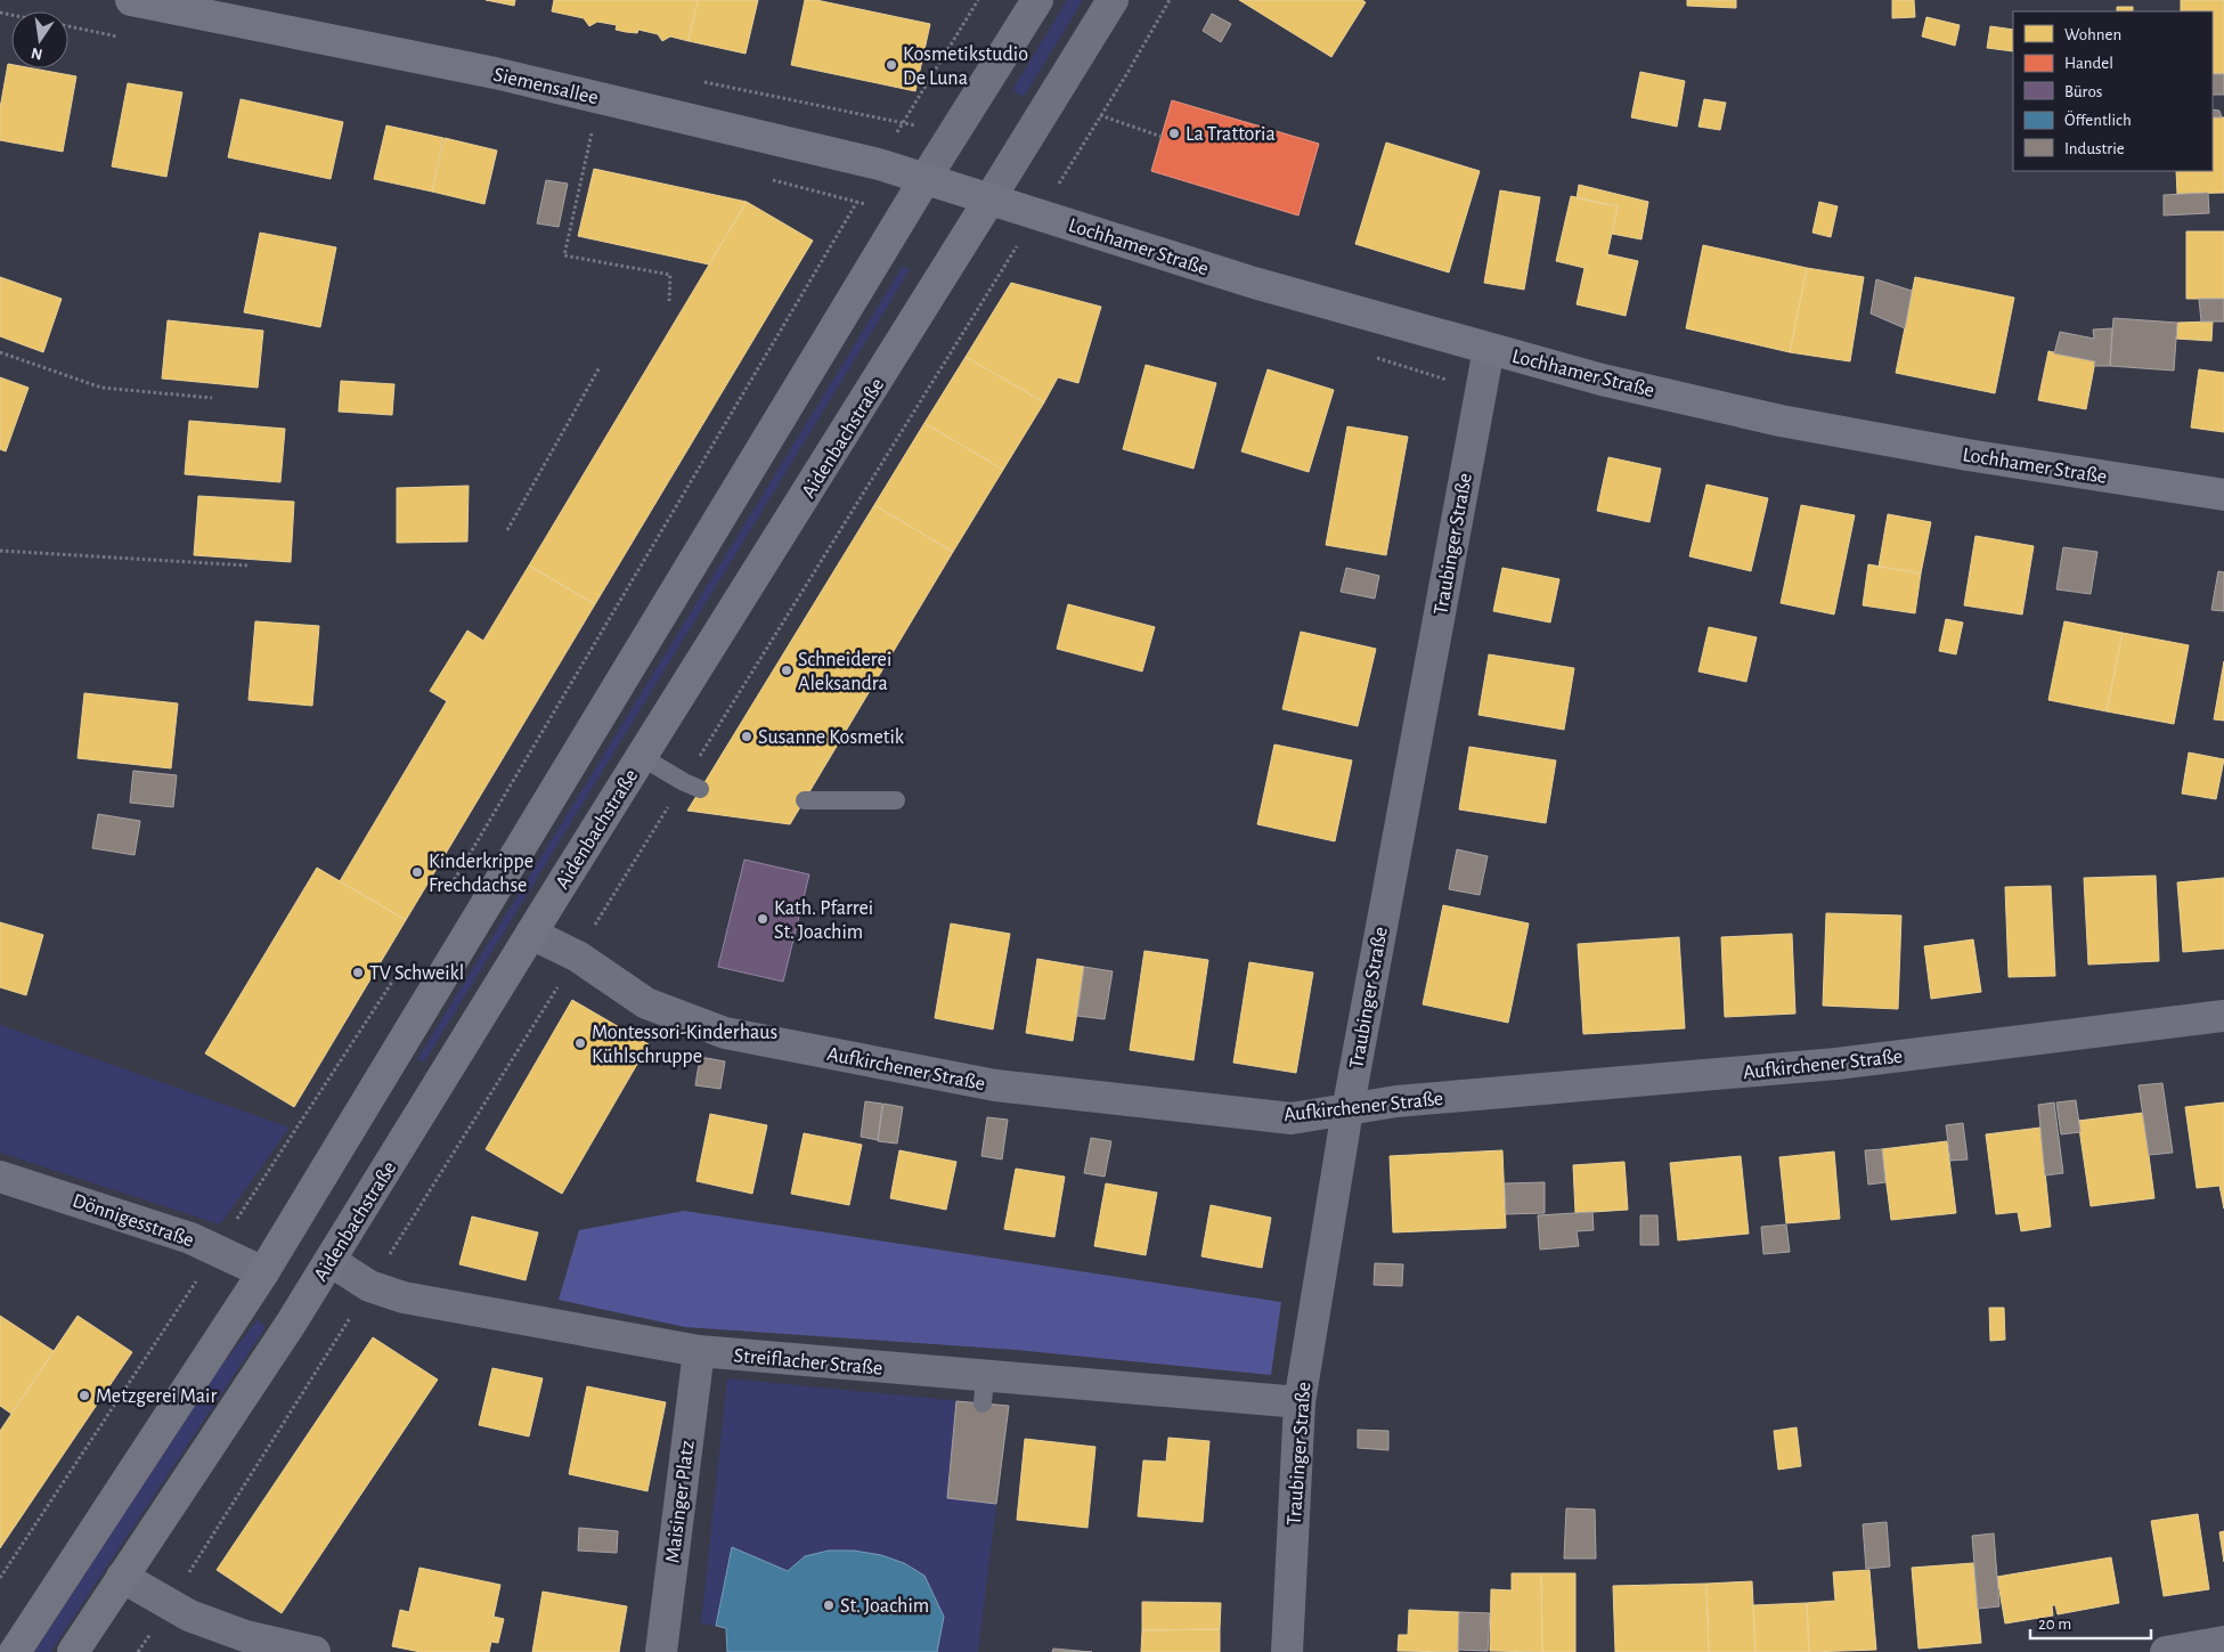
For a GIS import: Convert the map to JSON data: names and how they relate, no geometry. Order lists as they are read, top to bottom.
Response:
{
  "streets": {
    "main road": ["Siemensallee", "Lochhamer Straße", "Aidenbachstraße"],
    "street": [
      "Traubinger Straße",
      "Aufkirchener Straße",
      "Dönnigesstraße",
      "Streiflacher Straße",
      "Maisinger Platz"
    ]
  },
  "crossings": [
    ["Siemensallee", "Lochhamer Straße"],
    ["Lochhamer Straße", "Aidenbachstraße"],
    ["Lochhamer Straße", "Traubinger Straße"],
    ["Aidenbachstraße", "Aufkirchener Straße"],
    ["Aidenbachstraße", "Streiflacher Straße"],
    ["Traubinger Straße", "Aufkirchener Straße"],
    ["Traubinger Straße", "Streiflacher Straße"],
    ["Streiflacher Straße", "Maisinger Platz"]
  ],
  "places": [
    "Kosmetikstudio De Luna",
    "La Trattoria",
    "Schneiderei Aleksandra",
    "Susanne Kosmetik",
    "Kinderkrippe Frechdachse",
    "Kath. Pfarrei St. Joachim",
    "TV Schweikl",
    "Montessori-Kinderhaus Kühlschruppe",
    "Metzgerei Mair",
    "St. Joachim"
  ],
  "legend": [
    "Wohnen",
    "Handel",
    "Büros",
    "Öffentlich",
    "Industrie"
  ],
  "scale_bar": "20 m",
  "north": "bottom"
}
